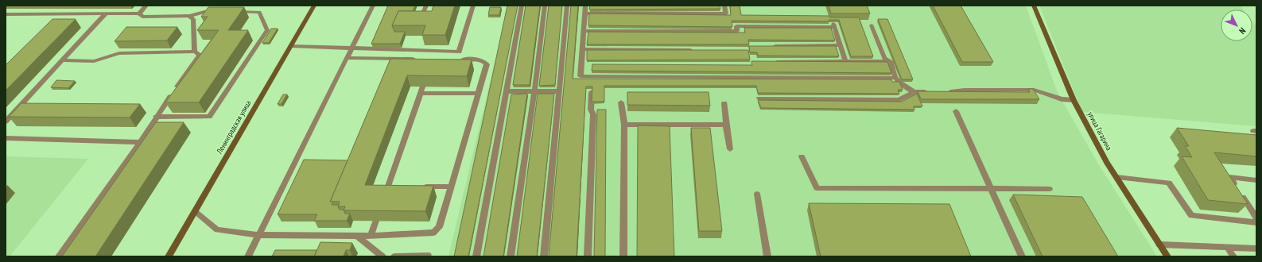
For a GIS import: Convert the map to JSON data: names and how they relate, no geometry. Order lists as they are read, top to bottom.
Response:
{
  "streets": {
    "street": ["Ленинградская улица", "улица Гагарина"]
  },
  "north": "bottom right"
}
